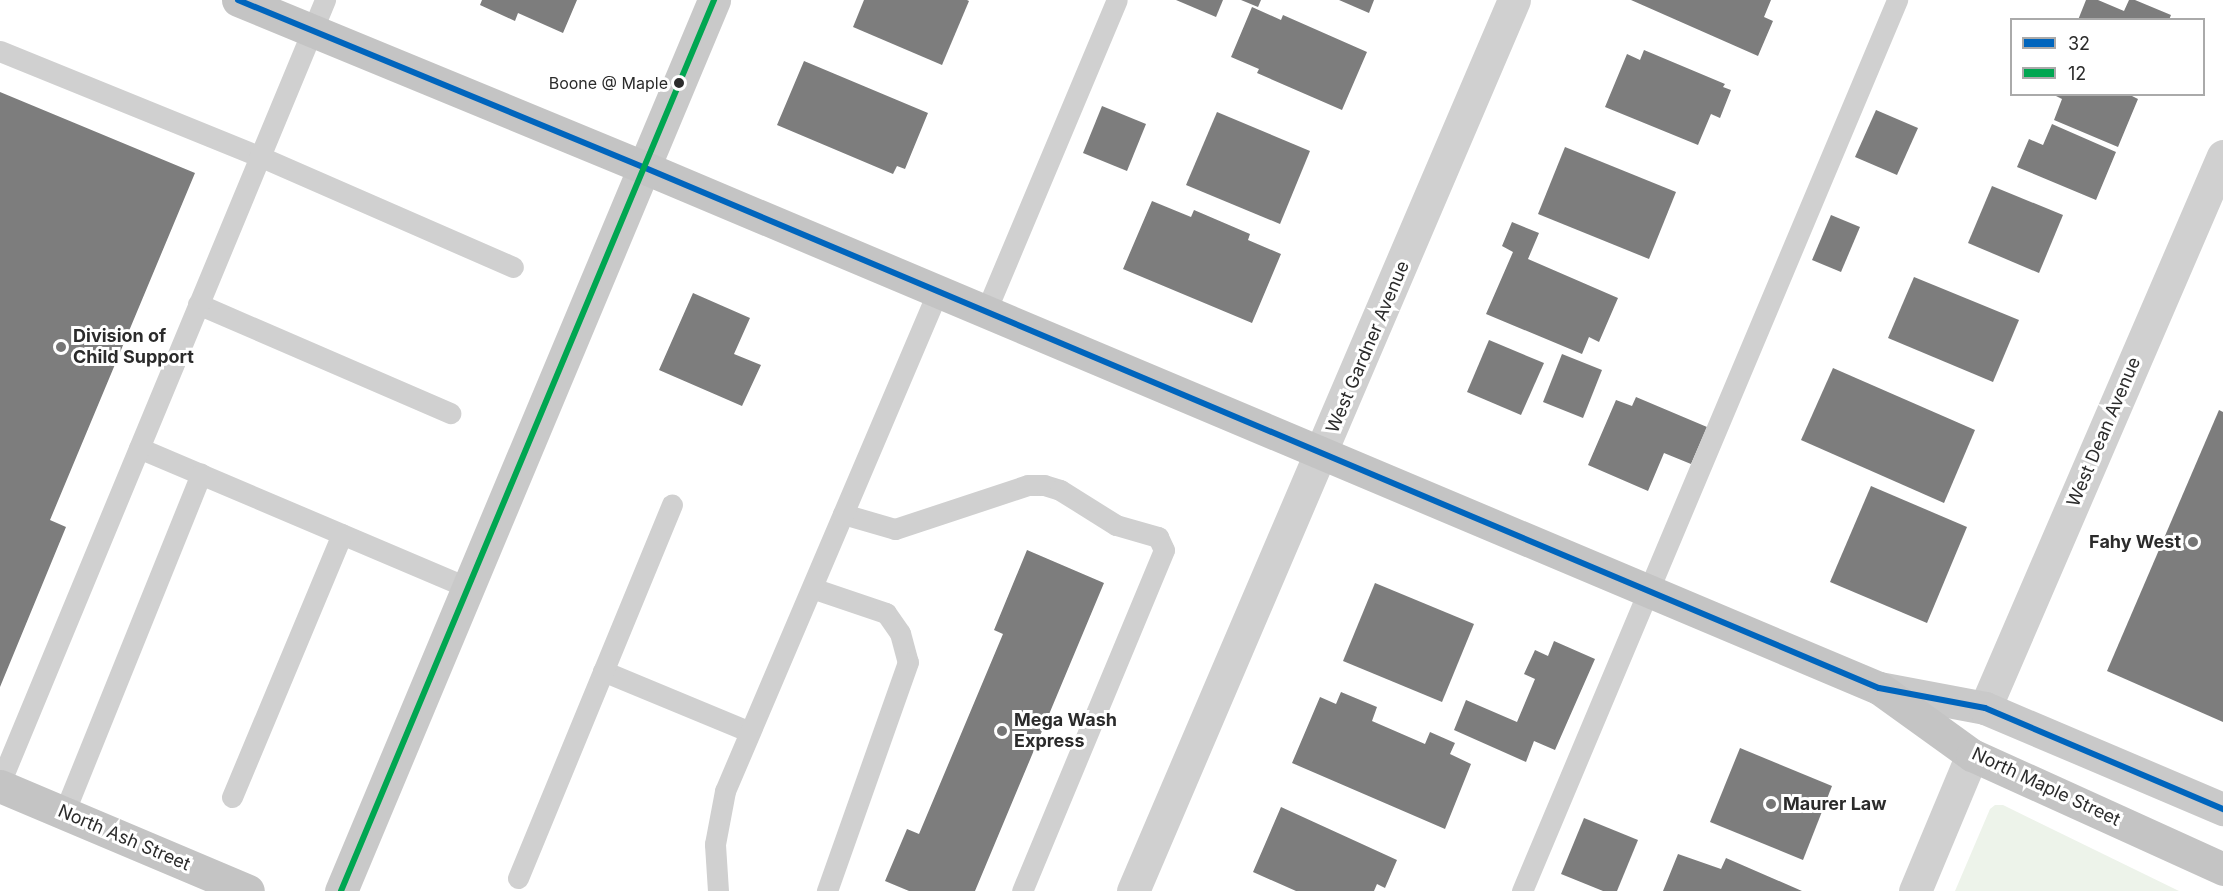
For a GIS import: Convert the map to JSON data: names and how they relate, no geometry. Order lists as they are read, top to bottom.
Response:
{
  "streets": {
    "main road": ["North Maple Street", "North Ash Street"],
    "street": ["West Gardner Avenue", "West Dean Avenue"]
  },
  "crossings": [
    ["West Gardner Avenue", "North Maple Street"],
    ["West Dean Avenue", "North Maple Street"]
  ],
  "places": [
    "Boone @ Maple",
    "Division of Child Support",
    "Fahy West",
    "Mega Wash Express",
    "Maurer Law"
  ],
  "lines": ["transit line 32", "transit line 12"],
  "legend": ["32", "12"]
}
